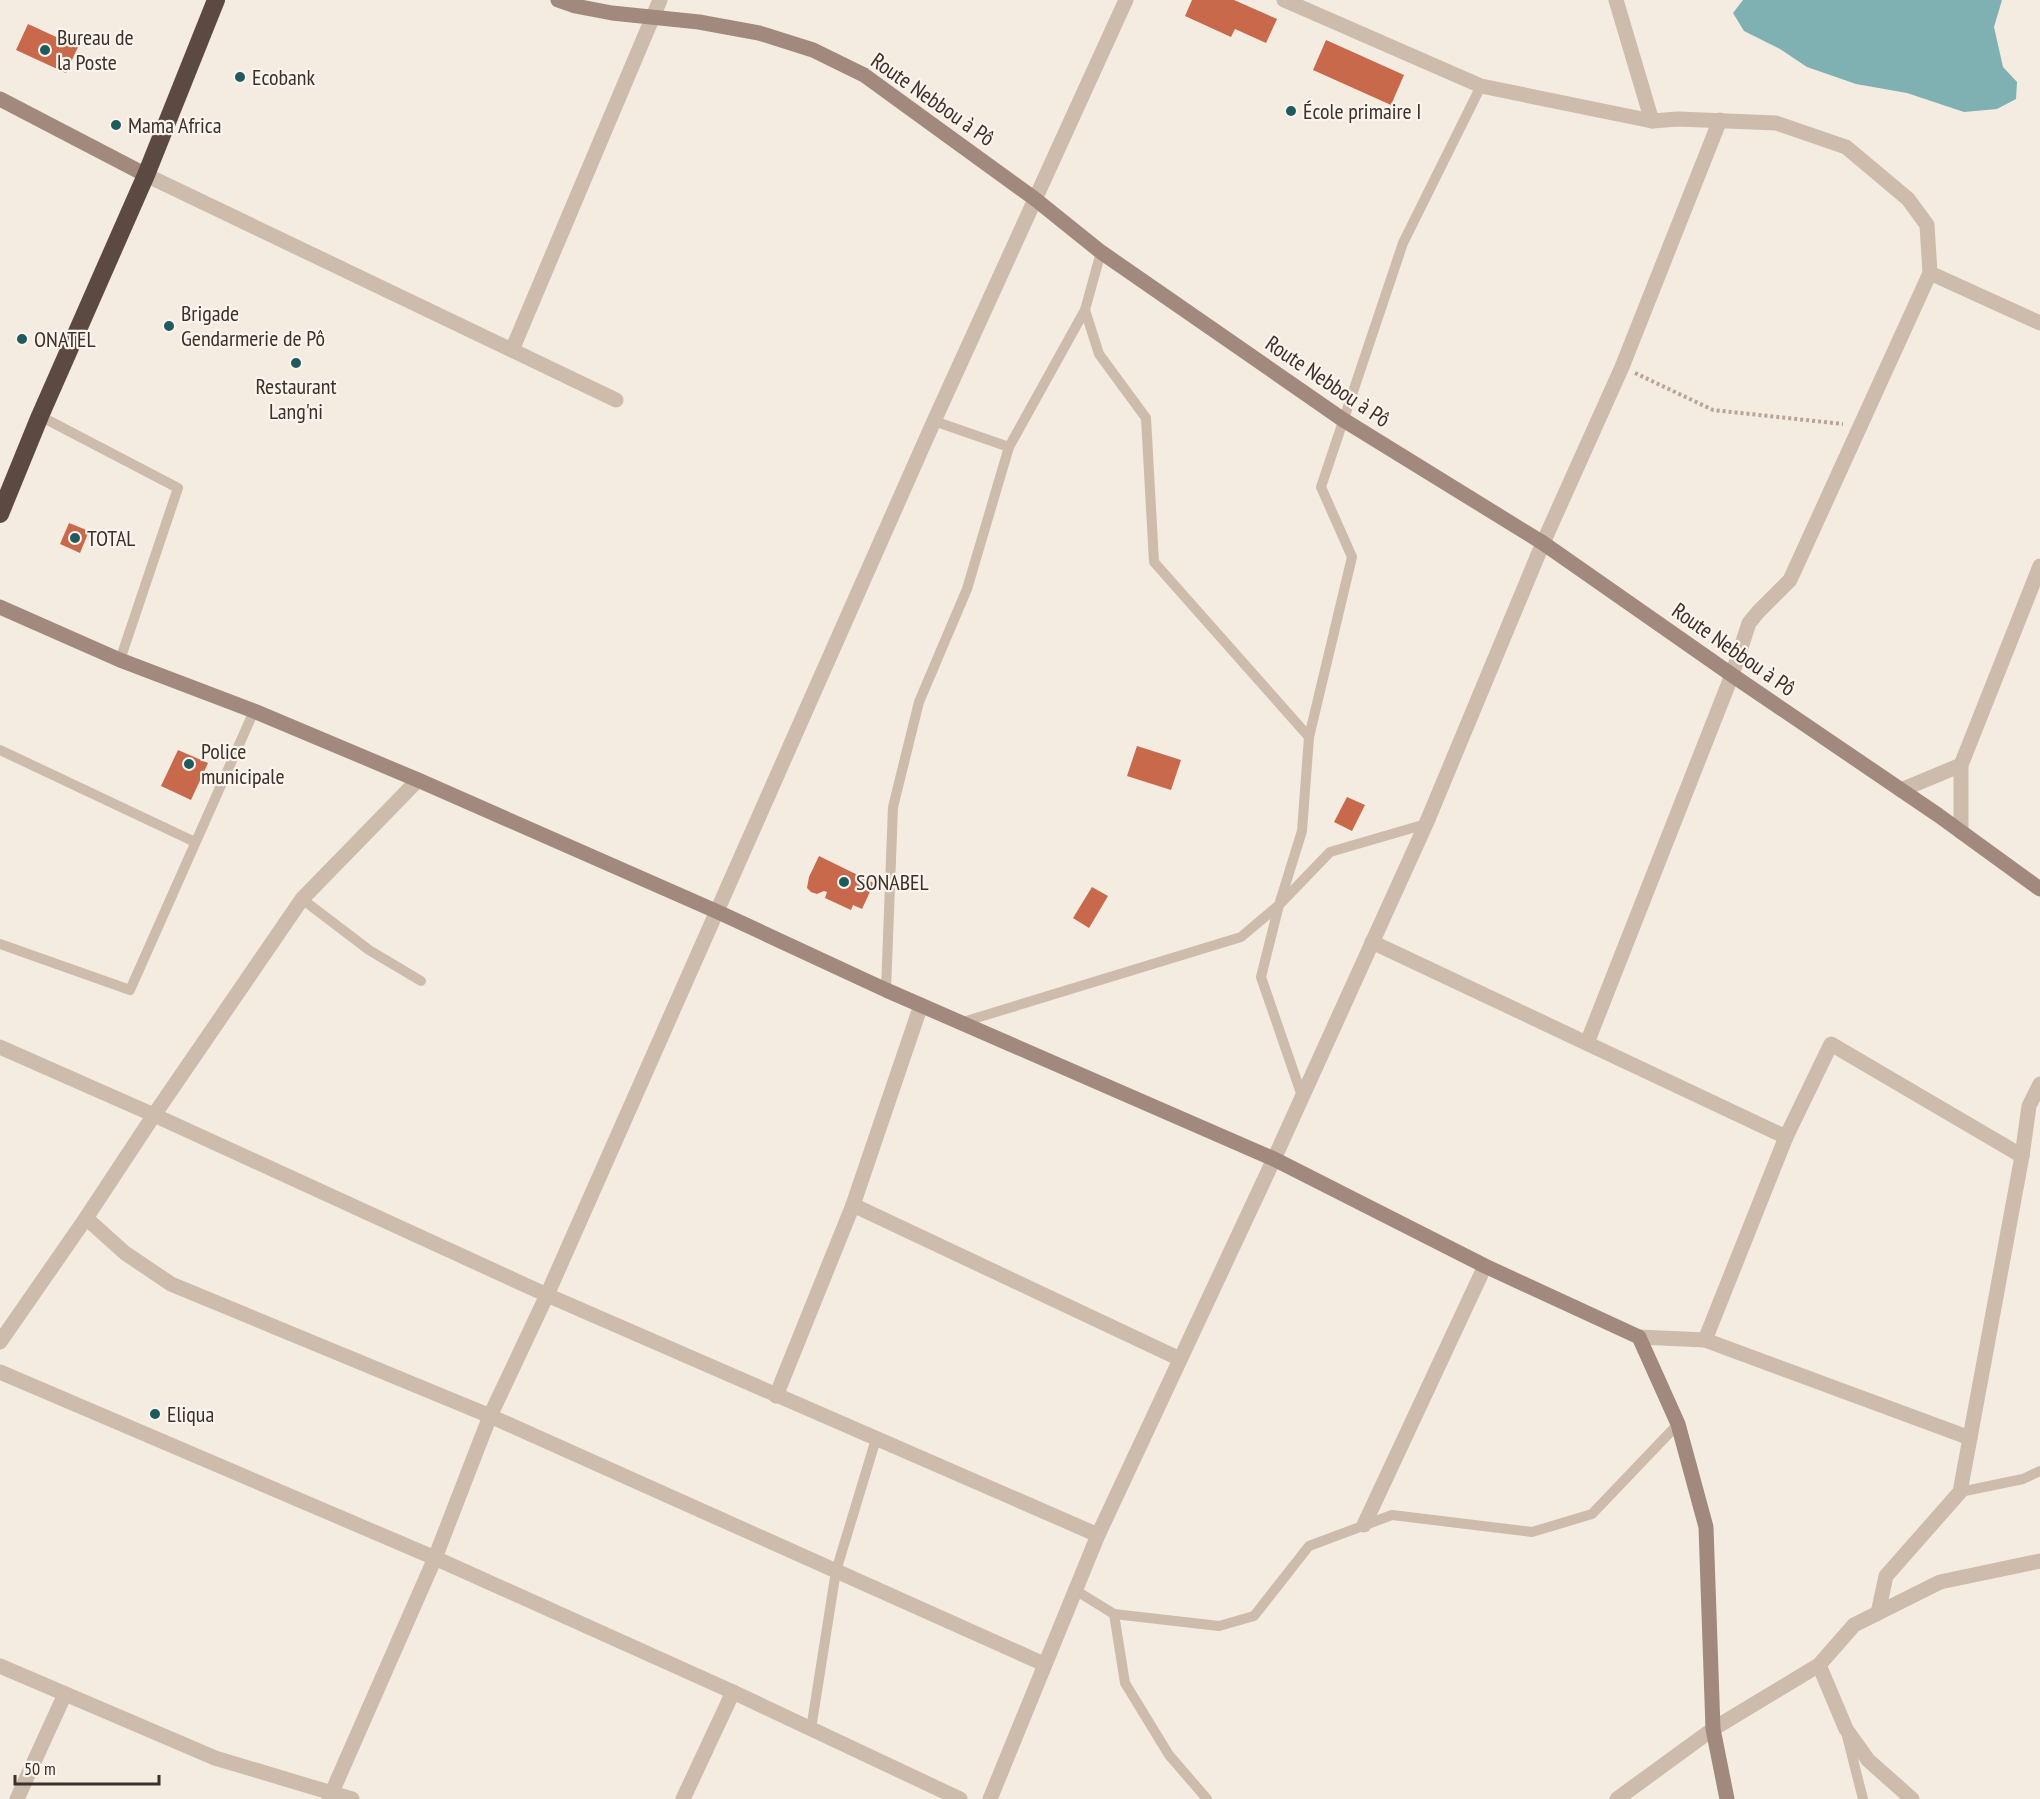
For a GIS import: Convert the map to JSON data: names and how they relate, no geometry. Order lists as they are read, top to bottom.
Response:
{
  "streets": {
    "street": ["Route Nebbou à Pô"]
  },
  "places": [
    "Bureau de la Poste",
    "Ecobank",
    "École primaire I",
    "Mama Africa",
    "Brigade Gendarmerie de Pô",
    "ONATEL",
    "Restaurant Lang'ni",
    "TOTAL",
    "Police municipale",
    "SONABEL",
    "Eliqua"
  ],
  "scale_bar": "50 m"
}
